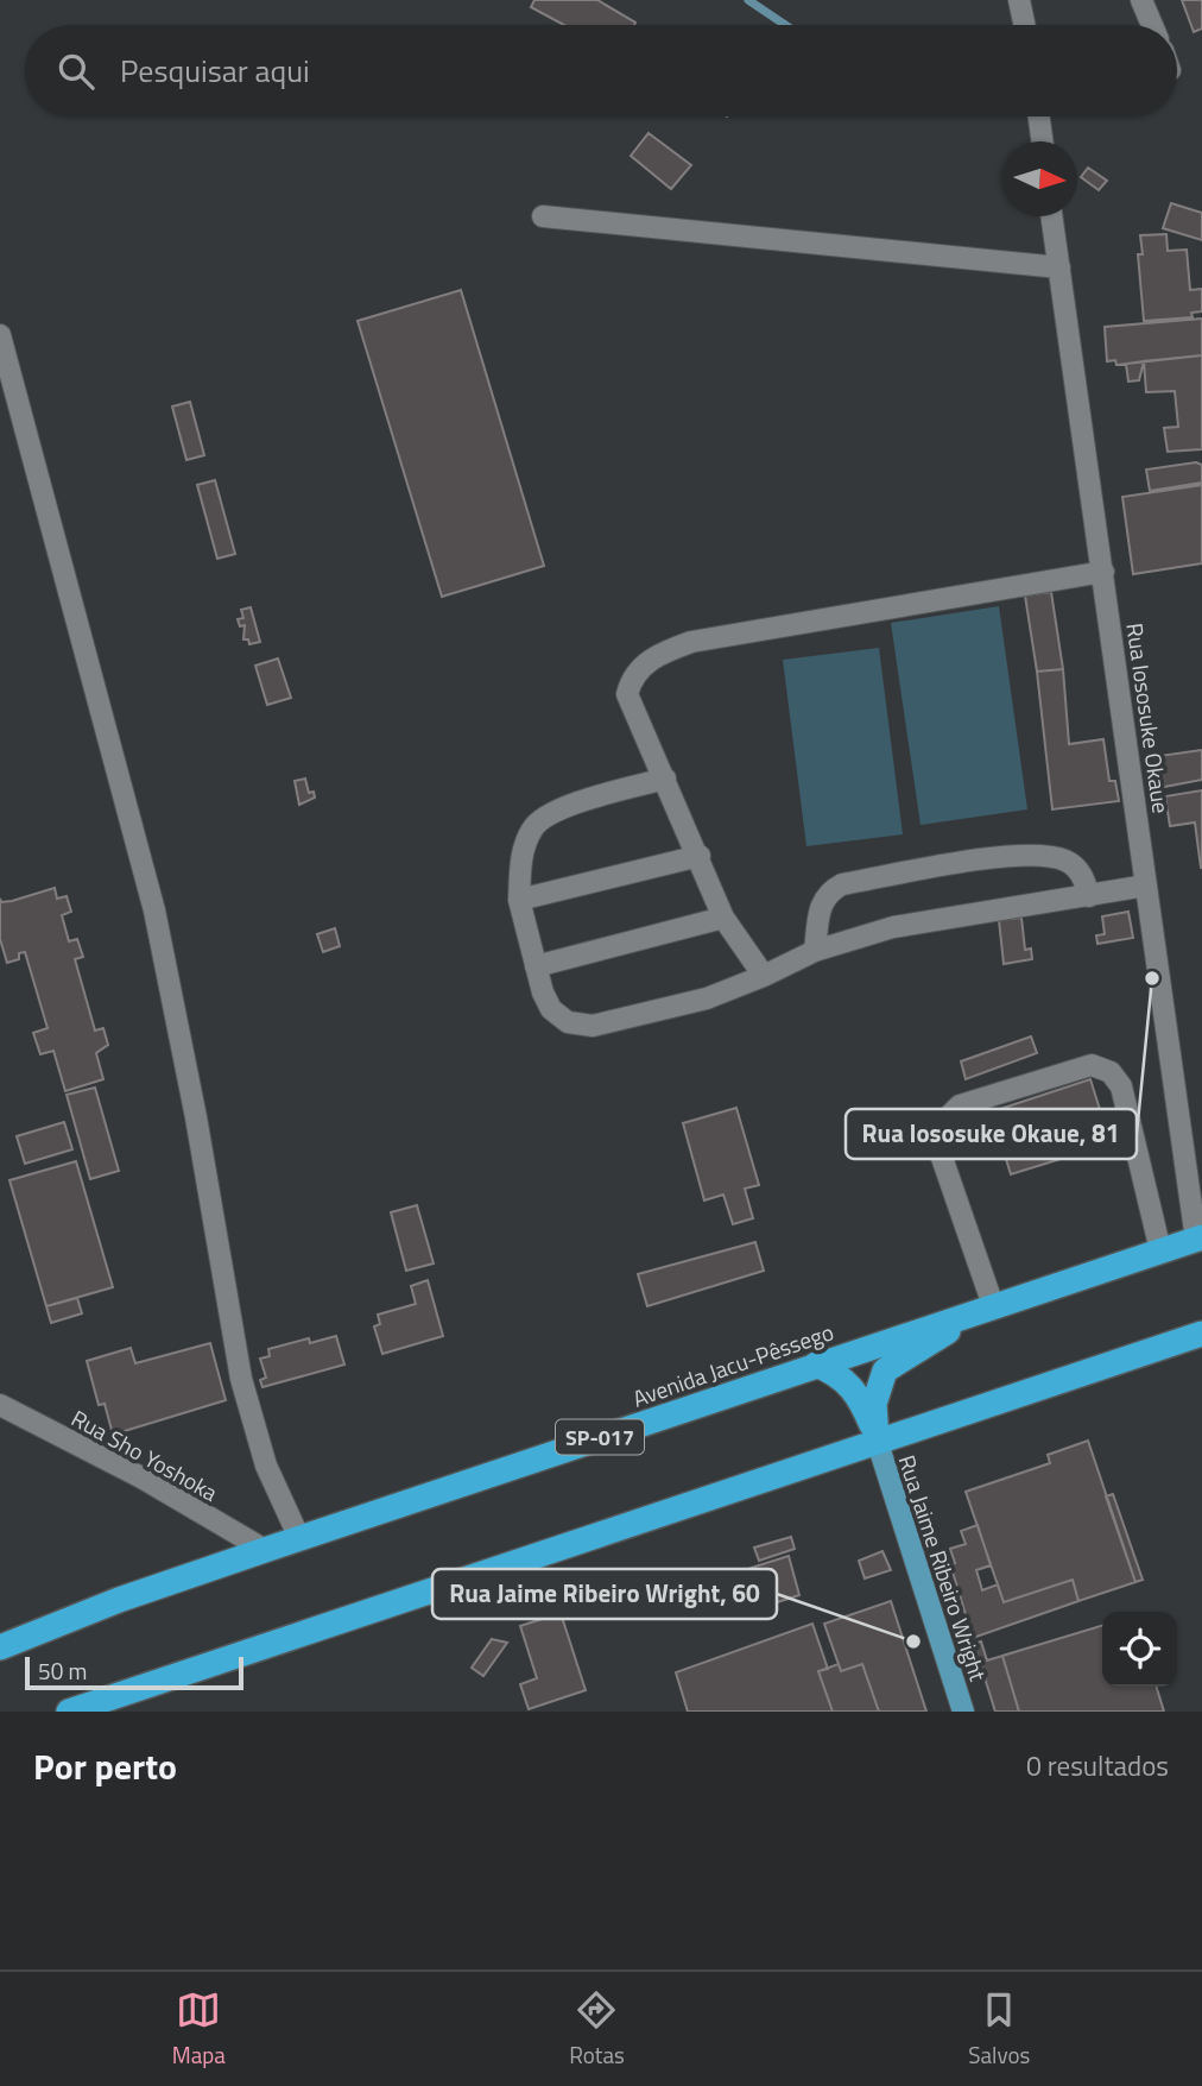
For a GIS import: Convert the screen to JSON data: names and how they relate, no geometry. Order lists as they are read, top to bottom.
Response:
{
  "streets": {
    "highway": ["Avenida Jacu-Pêssego", "SP-017"],
    "main road": ["Rua Jaime Ribeiro Wright"],
    "street": ["Rua Iososuke Okaue", "Rua Sho Yoshoka"]
  },
  "crossings": [
    ["Rua Iososuke Okaue", "Avenida Jacu-Pêssego"],
    ["Avenida Jacu-Pêssego", "Rua Sho Yoshoka"]
  ],
  "places": ["Rua Iososuke Okaue, 81", "Rua Jaime Ribeiro Wright, 60"],
  "scale_bar": "50 m",
  "north": "right",
  "page": {
    "search": "Pesquisar aqui",
    "scale": "50 m",
    "heading": ["Por perto", "0 resultados"],
    "nav": ["Mapa", "Rotas", "Salvos"]
  }
}
